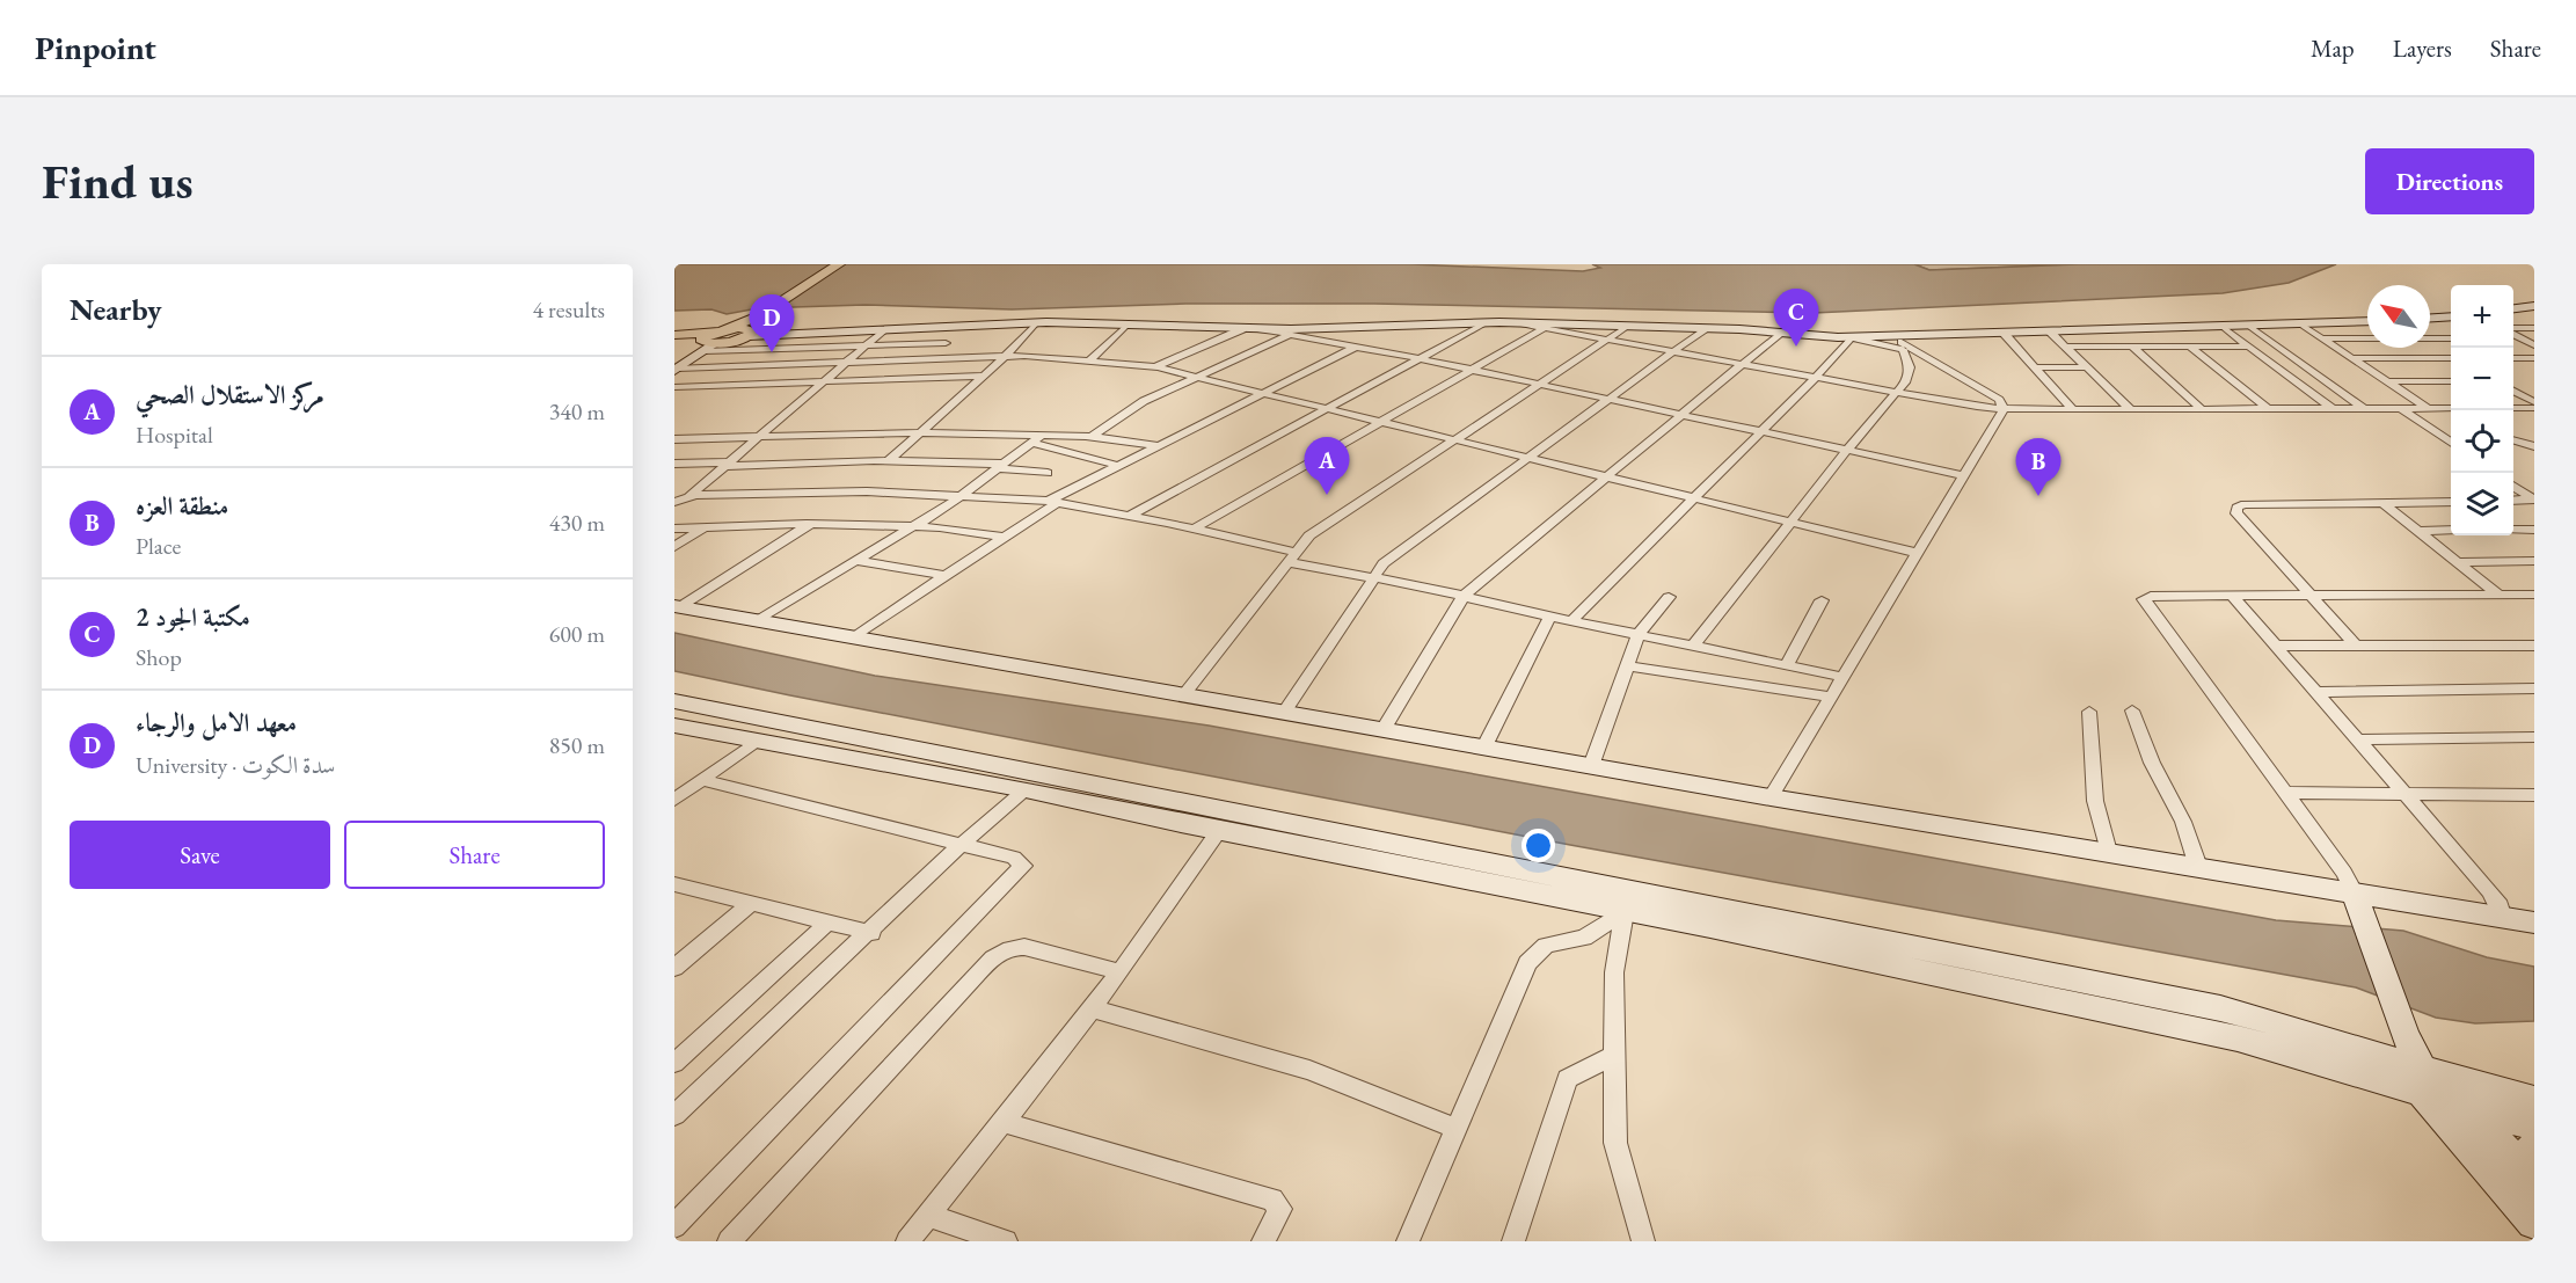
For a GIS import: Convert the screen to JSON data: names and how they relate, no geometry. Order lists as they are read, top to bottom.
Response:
{
  "north": "top left",
  "page": {
    "header": "Pinpoint",
    "nav": ["Map", "Layers", "Share"],
    "buttons": [
      "Directions",
      ["Save", "Share"]
    ],
    "title": "Find us",
    "heading": ["Nearby", "4 results"],
    "map_buttons": ["+", "−"],
    "pins": [
      "C",
      "D",
      "A",
      "B"
    ],
    "list": [
      {
        "mark": "A",
        "name": "مركز الاستقلال الصحي",
        "note": "Hospital",
        "value": "340 m"
      },
      {
        "mark": "B",
        "name": "منطقة العزه",
        "note": "Place",
        "value": "430 m"
      },
      {
        "mark": "C",
        "name": "مكتبة الجود 2",
        "note": "Shop",
        "value": "600 m"
      },
      {
        "mark": "D",
        "name": "معهد الامل والرجاء",
        "note": "University · سدة الكوت",
        "value": "850 m"
      }
    ]
  }
}
